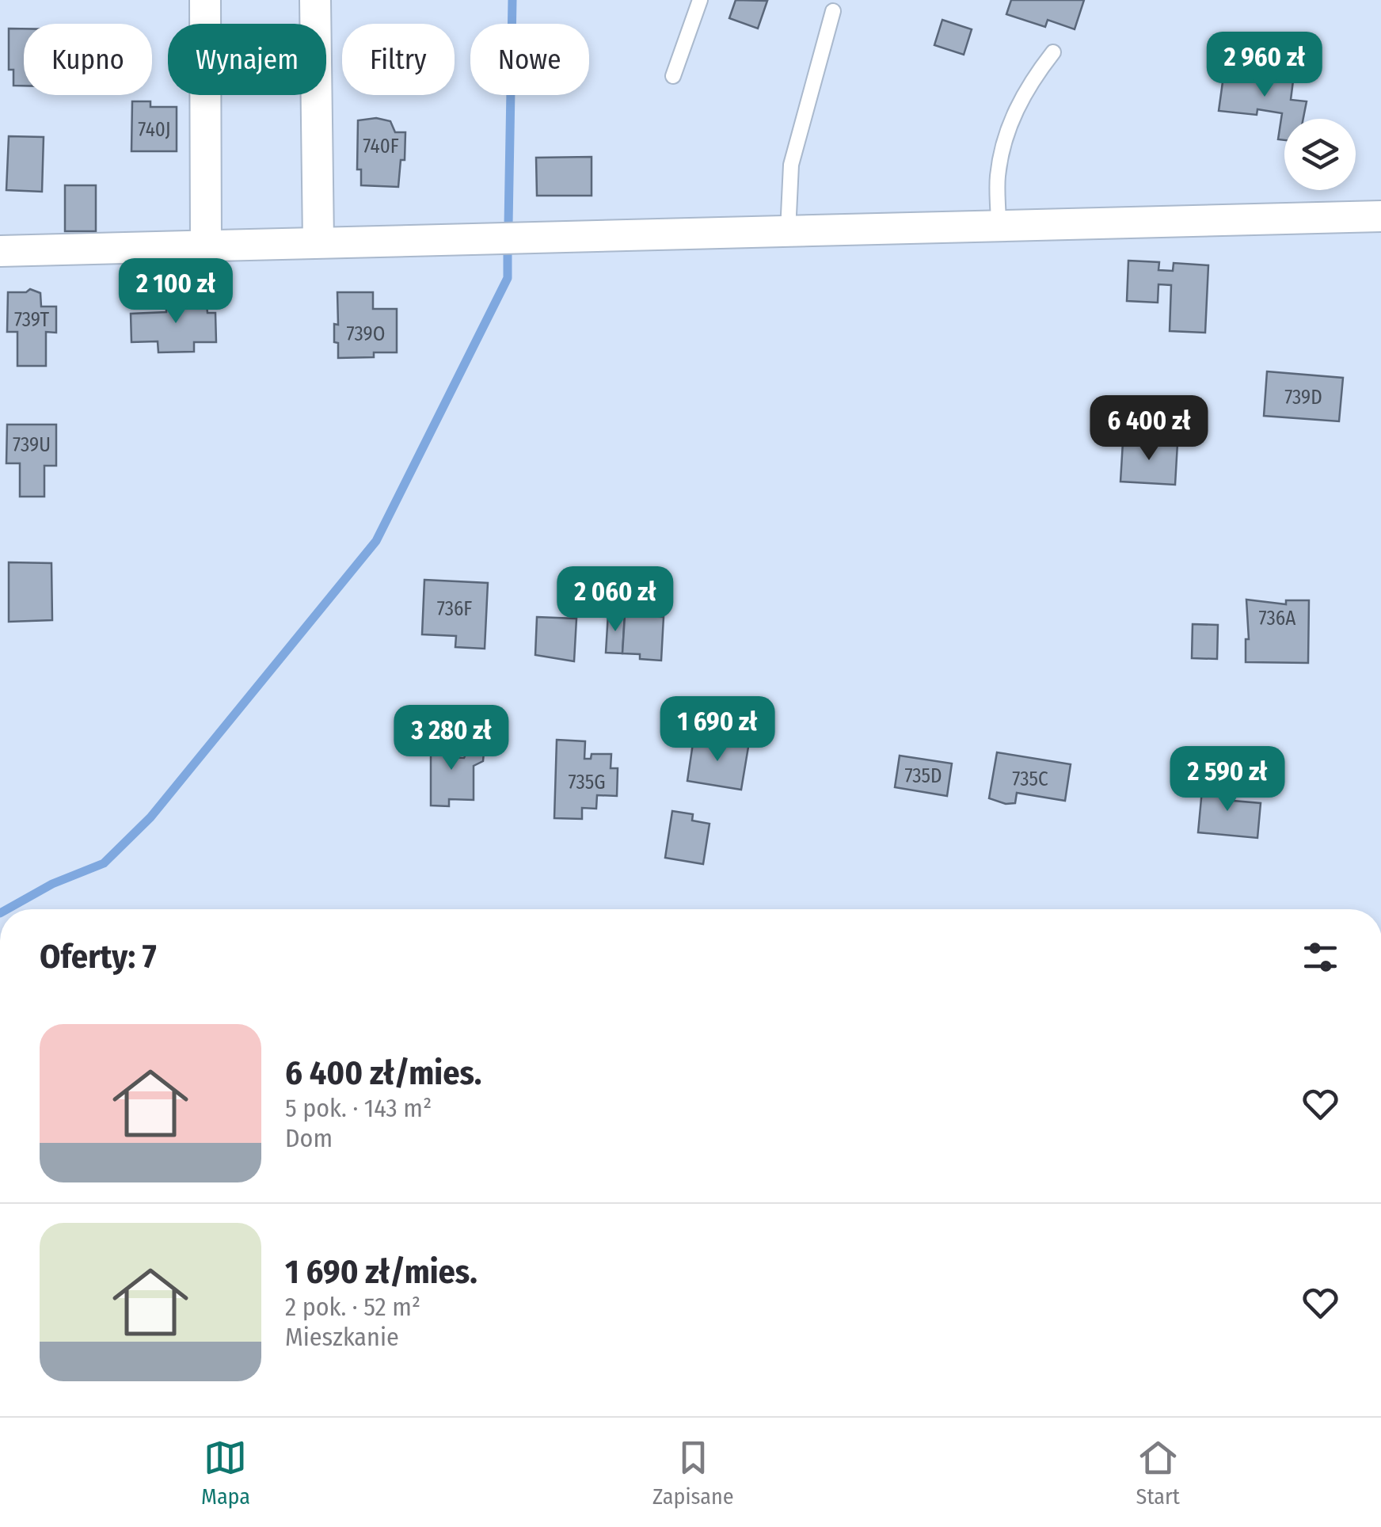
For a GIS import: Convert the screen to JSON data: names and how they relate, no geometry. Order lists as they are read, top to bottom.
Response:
{
  "house_numbers": [
    "740J",
    "740F",
    "739T",
    "739O",
    "739D",
    "739U",
    "736F",
    "736A",
    "735D",
    "735C",
    "735G"
  ],
  "page": {
    "chip": [
      "Kupno",
      "Wynajem",
      "Filtry",
      "Nowe"
    ],
    "price": [
      "2 960 zł",
      "2 100 zł",
      "6 400 zł",
      "2 060 zł",
      "1 690 zł",
      "3 280 zł",
      "2 590 zł"
    ],
    "heading": "Oferty: 7",
    "list": [
      {
        "name": "6 400 zł/mies.",
        "note": "5 pok. · 143 m² · Dom"
      },
      {
        "name": "1 690 zł/mies.",
        "note": "2 pok. · 52 m² · Mieszkanie"
      }
    ],
    "tabs": ["Mapa", "Zapisane", "Start"]
  }
}
